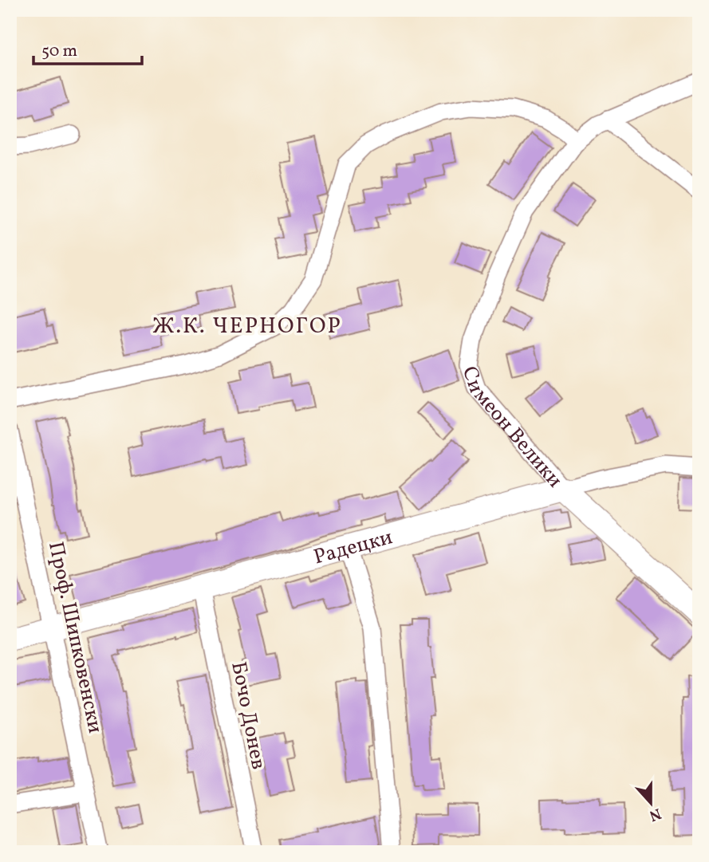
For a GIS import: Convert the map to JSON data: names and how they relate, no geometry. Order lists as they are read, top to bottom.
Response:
{
  "streets": {
    "street": [
      "Симеон Велики",
      "Радецки",
      "Проф. Шипковенски",
      "Бочо Донев"
    ]
  },
  "crossings": [
    ["Симеон Велики", "Радецки"],
    ["Радецки", "Проф. Шипковенски"],
    ["Радецки", "Бочо Донев"]
  ],
  "districts": ["Ж.К. ЧЕРНОГОР"],
  "scale_bar": "50 m",
  "north": "bottom"
}
